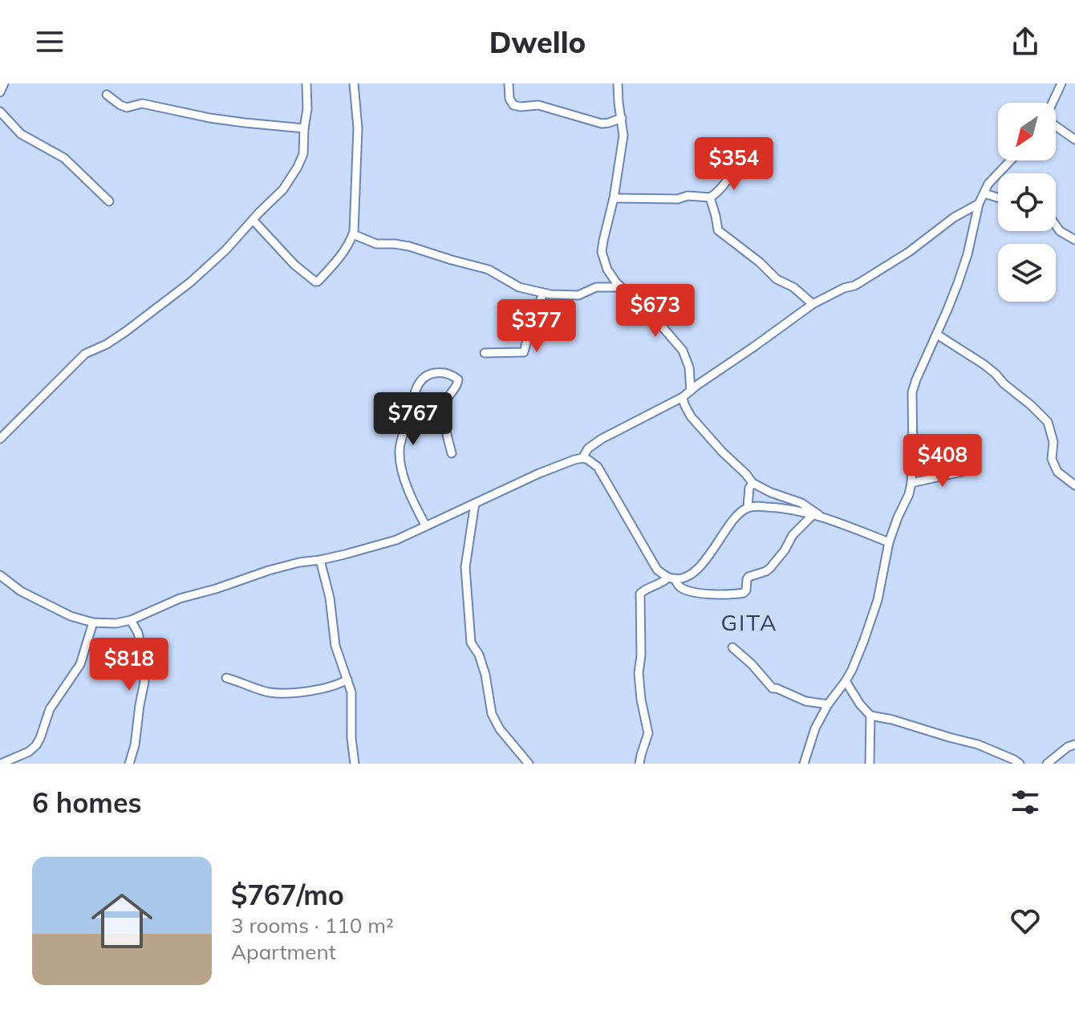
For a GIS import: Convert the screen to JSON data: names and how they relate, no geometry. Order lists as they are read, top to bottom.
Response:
{
  "districts": ["GITA"],
  "north": "bottom left",
  "page": {
    "header": "Dwello",
    "price": [
      "$354",
      "$673",
      "$377",
      "$767",
      "$408",
      "$818"
    ],
    "heading": "6 homes",
    "list": [
      {
        "name": "$767/mo",
        "note": "3 rooms · 110 m² · Apartment"
      }
    ]
  }
}
